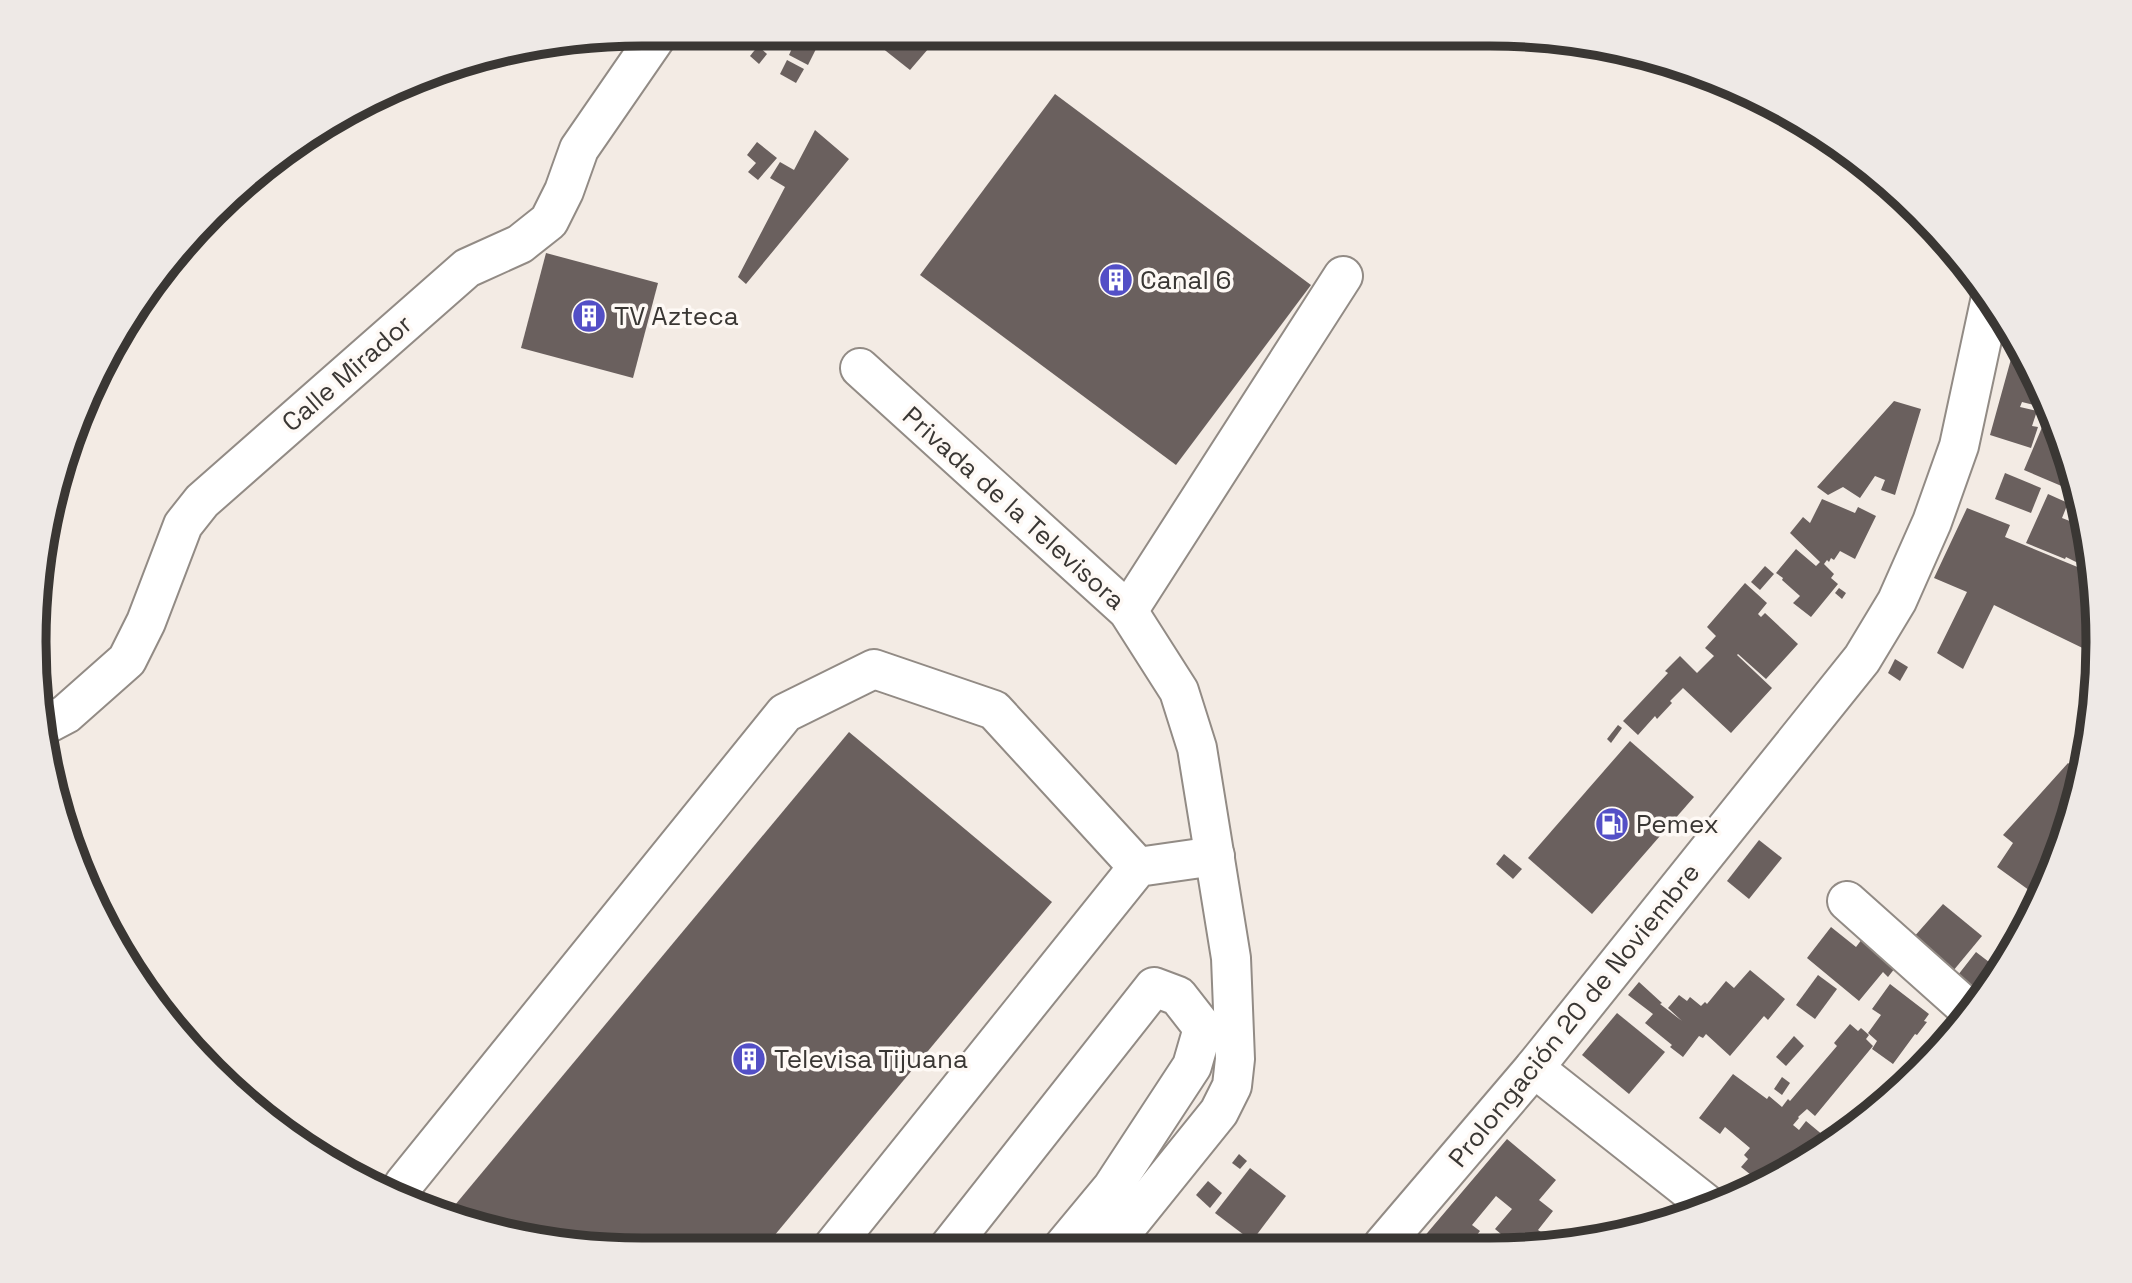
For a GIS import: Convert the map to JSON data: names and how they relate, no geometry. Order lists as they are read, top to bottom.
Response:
{
  "streets": {
    "street": ["Calle Mirador", "Privada de la Televisora", "Prolongación 20 de Noviembre"]
  },
  "places": {
    "building": ["Canal 6", "TV Azteca", "Televisa Tijuana"],
    "fuel station": ["Pemex"]
  }
}
